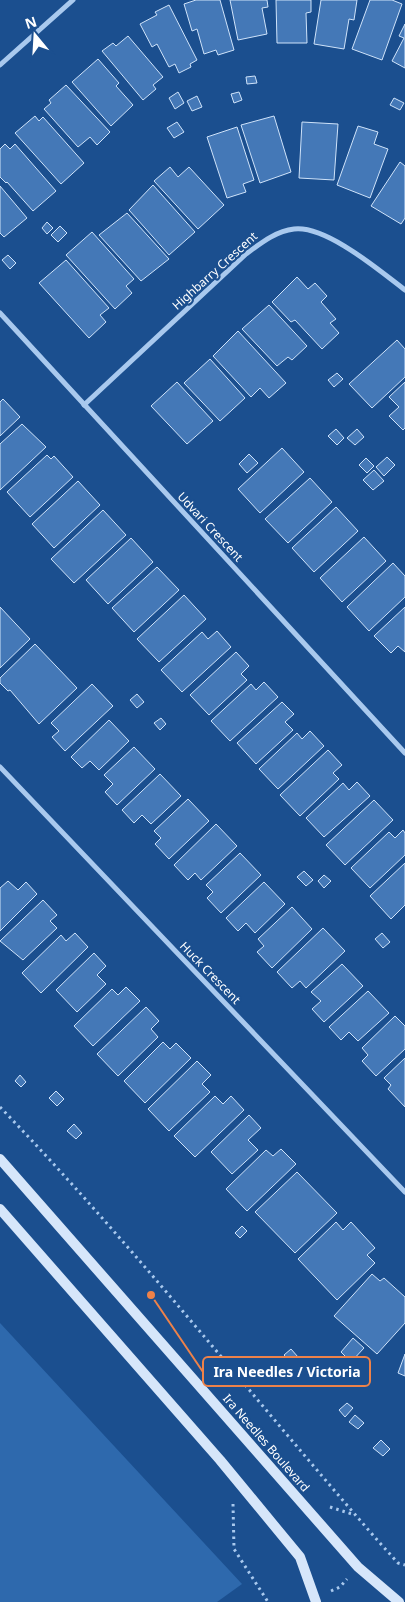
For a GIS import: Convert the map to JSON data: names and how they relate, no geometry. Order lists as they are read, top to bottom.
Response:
{
  "streets": {
    "main road": ["Ira Needles Boulevard"],
    "street": ["Highbarry Crescent", "Udvari Crescent", "Huck Crescent"]
  },
  "crossings": [
    ["Highbarry Crescent", "Udvari Crescent"]
  ],
  "places": ["Ira Needles / Victoria"],
  "north": "top"
}
